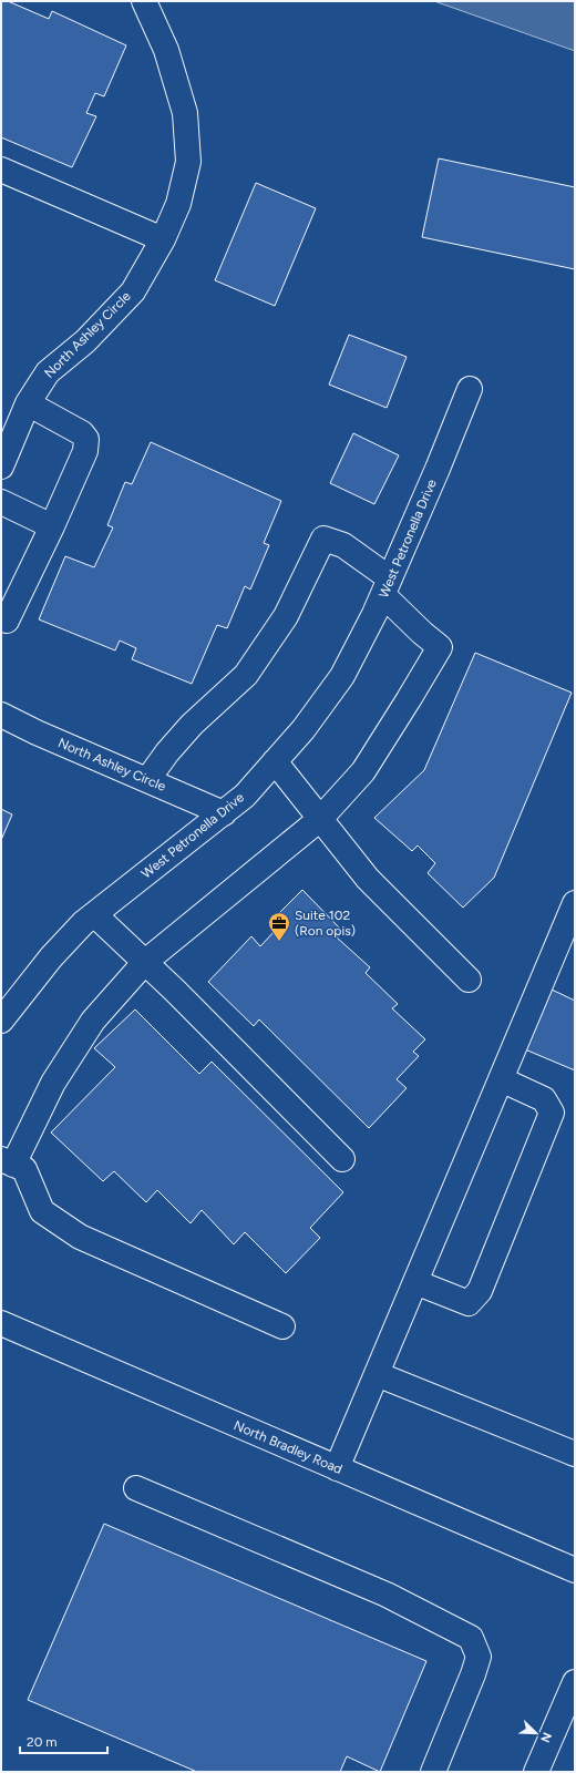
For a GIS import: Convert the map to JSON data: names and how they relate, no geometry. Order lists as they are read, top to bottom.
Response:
{
  "streets": {
    "street": ["North Ashley Circle", "West Petronella Drive", "North Bradley Road"]
  },
  "crossings": [
    ["North Ashley Circle", "West Petronella Drive"]
  ],
  "places": {
    "office": ["Suite 102 (Ron opis)"]
  },
  "scale_bar": "20 m",
  "north": "bottom right"
}
